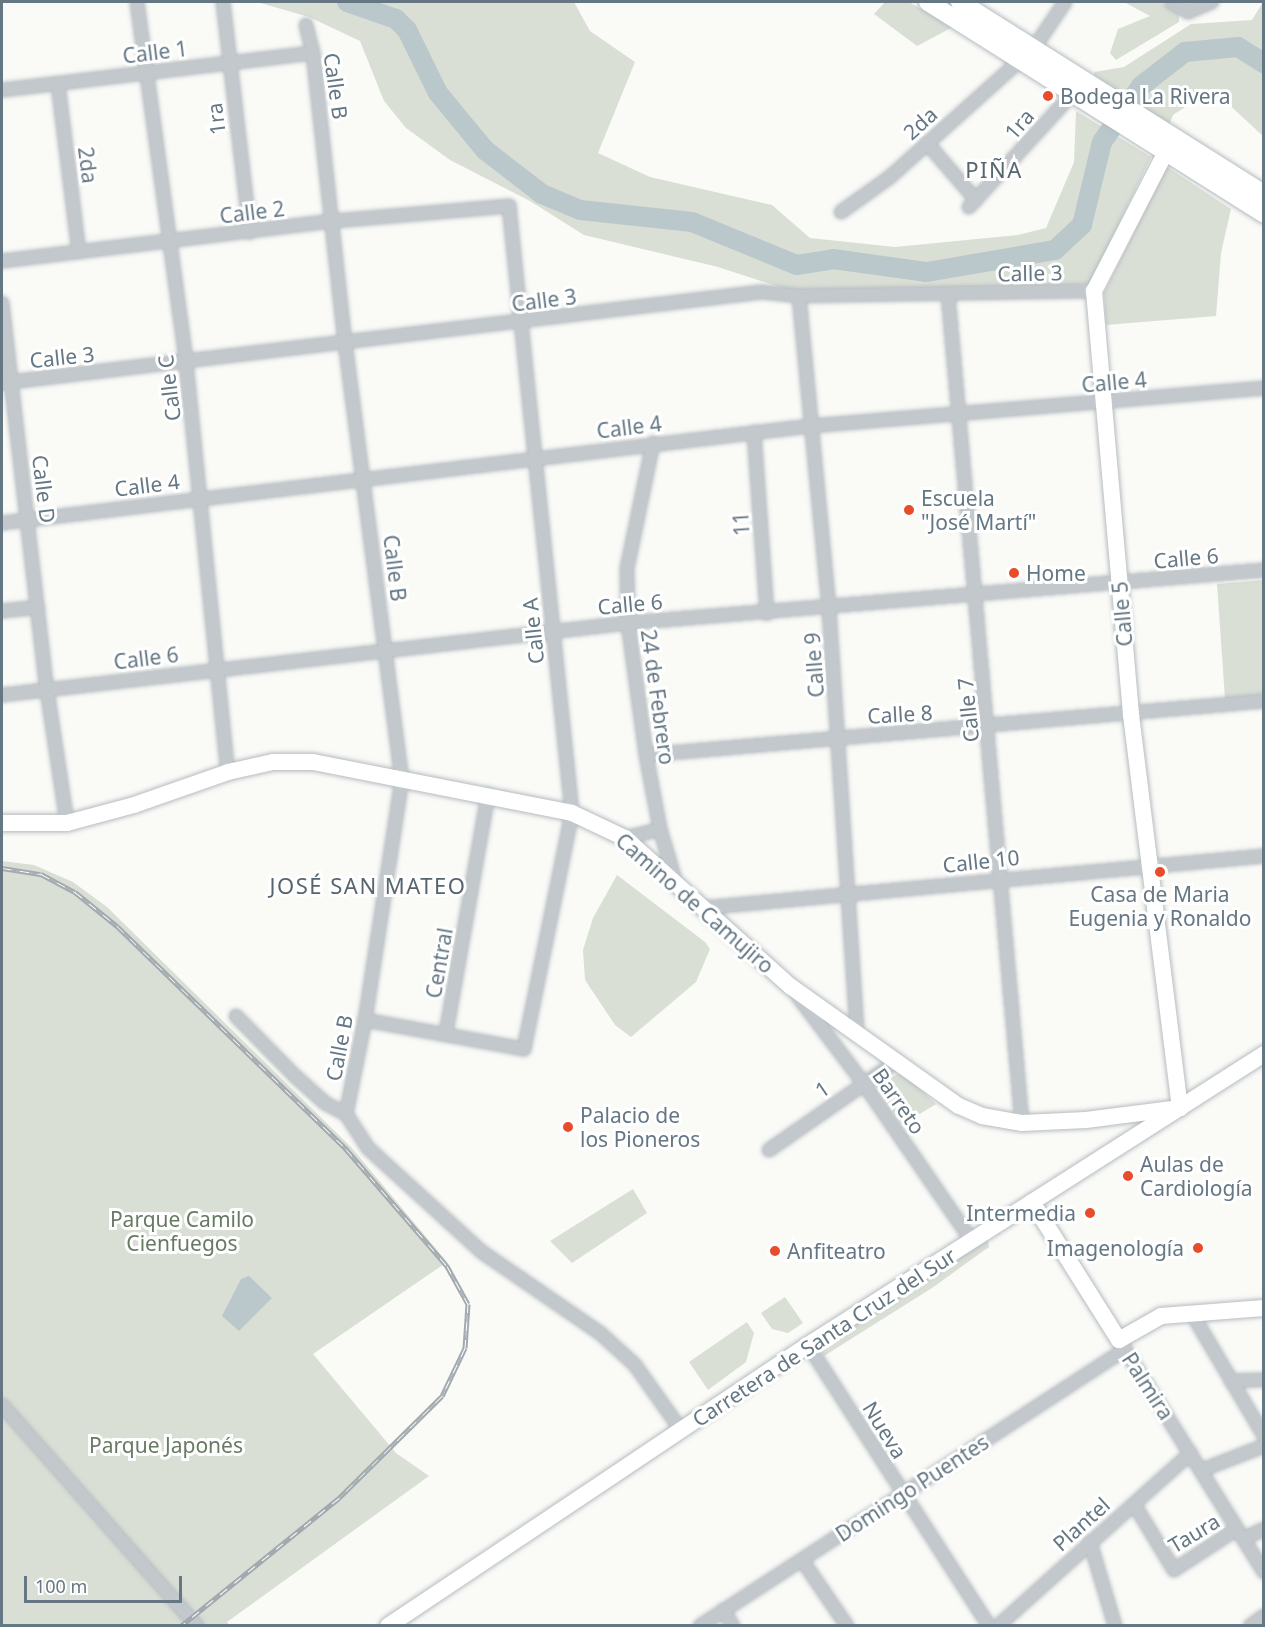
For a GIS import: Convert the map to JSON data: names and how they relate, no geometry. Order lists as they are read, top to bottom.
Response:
{
  "streets": {
    "main road": [
      "Calle 5",
      "Camino de Camujiro",
      "Carretera de Santa Cruz del Sur",
      "Palmira",
      "Domingo Puentes"
    ],
    "street": [
      "Calle 1",
      "Calle B",
      "1ra",
      "2da",
      "Calle 2",
      "Calle 3",
      "Calle 4",
      "Calle C",
      "Calle D",
      "11",
      "Calle 6",
      "Calle A",
      "Calle 9",
      "24 de Febrero",
      "Calle 7",
      "Calle 8",
      "Calle 10",
      "Central",
      "1",
      "Barreto",
      "Nueva",
      "Plantel",
      "Taura"
    ]
  },
  "crossings": [
    ["Calle 1", "Calle B"],
    ["Calle 1", "1ra"],
    ["Calle 1", "2da"],
    ["Calle 1", "Calle C"],
    ["Calle B", "Calle 2"],
    ["Calle B", "Calle 3"],
    ["Calle B", "Calle 4"],
    ["Calle B", "Calle 6"],
    ["Calle B", "Camino de Camujiro"],
    ["1ra", "2da"],
    ["1ra", "Calle 2"],
    ["2da", "Calle 2"],
    ["Calle 2", "Calle C"],
    ["Calle 2", "Calle A"],
    ["Calle 3", "Calle C"],
    ["Calle 3", "Calle D"],
    ["Calle 3", "Calle 5"],
    ["Calle 3", "Calle A"],
    ["Calle 3", "Calle 9"],
    ["Calle 3", "Calle 7"],
    ["Calle 4", "Calle C"],
    ["Calle 4", "Calle D"],
    ["Calle 4", "11"],
    ["Calle 4", "Calle 5"],
    ["Calle 4", "Calle A"],
    ["Calle 4", "Calle 9"],
    ["Calle 4", "24 de Febrero"],
    ["Calle 4", "Calle 7"],
    ["Calle C", "Calle 6"],
    ["Calle C", "Camino de Camujiro"],
    ["Calle D", "Calle 6"],
    ["Calle D", "Camino de Camujiro"],
    ["11", "Calle 6"],
    ["Calle 6", "Calle 5"],
    ["Calle 6", "Calle A"],
    ["Calle 6", "Calle 9"],
    ["Calle 6", "24 de Febrero"],
    ["Calle 6", "Calle 7"],
    ["Calle 5", "Calle 8"],
    ["Calle 5", "Calle 10"],
    ["Calle 5", "Camino de Camujiro"],
    ["Calle 5", "Carretera de Santa Cruz del Sur"],
    ["Calle A", "Camino de Camujiro"],
    ["Calle A", "Central"],
    ["Calle 9", "Calle 8"],
    ["Calle 9", "Calle 10"],
    ["Calle 9", "Camino de Camujiro"],
    ["24 de Febrero", "Calle 8"],
    ["24 de Febrero", "Camino de Camujiro"],
    ["Calle 7", "Calle 8"],
    ["Calle 7", "Calle 10"],
    ["Calle 7", "Camino de Camujiro"],
    ["Calle 10", "Camino de Camujiro"],
    ["Camino de Camujiro", "Central"],
    ["Camino de Camujiro", "1"],
    ["Camino de Camujiro", "Barreto"],
    ["Camino de Camujiro", "Carretera de Santa Cruz del Sur"],
    ["1", "Barreto"],
    ["Barreto", "Carretera de Santa Cruz del Sur"],
    ["Carretera de Santa Cruz del Sur", "Palmira"],
    ["Carretera de Santa Cruz del Sur", "Nueva"],
    ["Palmira", "Domingo Puentes"],
    ["Palmira", "Plantel"],
    ["Palmira", "Taura"],
    ["Nueva", "Domingo Puentes"],
    ["Plantel", "Taura"]
  ],
  "districts": ["PIÑA", "JOSÉ SAN MATEO"],
  "parks": ["Parque Camilo Cienfuegos", "Parque Japonés"],
  "places": [
    "Bodega La Rivera",
    "Escuela \"José Martí\"",
    "Home",
    "Casa de Maria Eugenia y Ronaldo",
    "Palacio de los Pioneros",
    "Aulas de Cardiología",
    "Intermedia",
    "Imagenología",
    "Anfiteatro"
  ],
  "scale_bar": "100 m"
}
